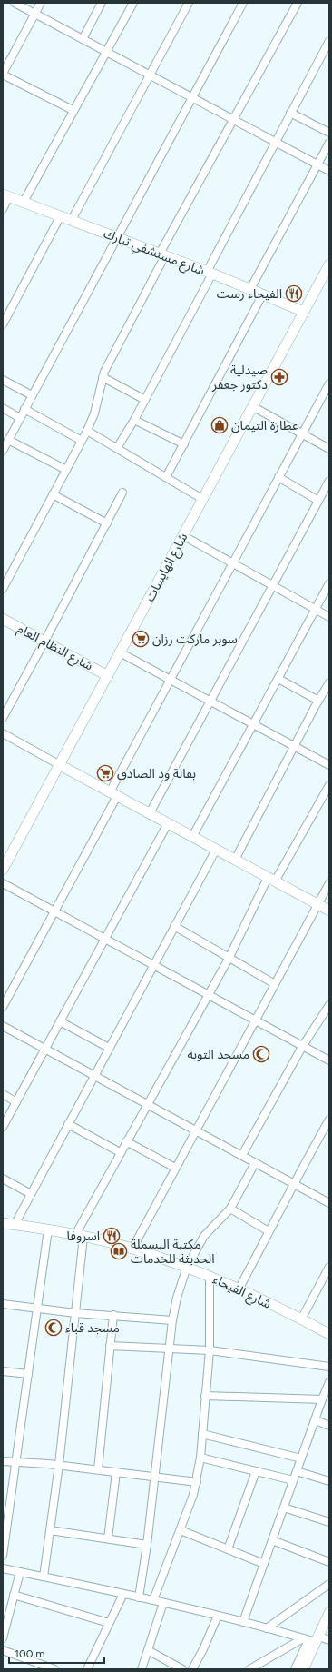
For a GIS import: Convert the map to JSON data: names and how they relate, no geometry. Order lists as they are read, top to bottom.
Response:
{
  "streets": {
    "street": [
      "شارع مستشفي تبارك",
      "شارع الهايسات",
      "شارع النظام العام",
      "شارع الفيحاء"
    ]
  },
  "crossings": [
    ["شارع مستشفي تبارك", "شارع الهايسات"],
    ["شارع الهايسات", "شارع النظام العام"]
  ],
  "places": {
    "restaurant": ["الفيحاء رست", "اسروفا"],
    "pharmacy": ["صيدلية دكتور جعفر"],
    "shop": ["عطارة التيمان"],
    "supermarket": ["سوبر ماركت رزان", "بقالة ود الصادق"],
    "mosque": ["مسجد التوبة", "مسجد قباء"],
    "library": ["مكتبة البسملة الحديثة للخدمات"]
  },
  "scale_bar": "100 m"
}
